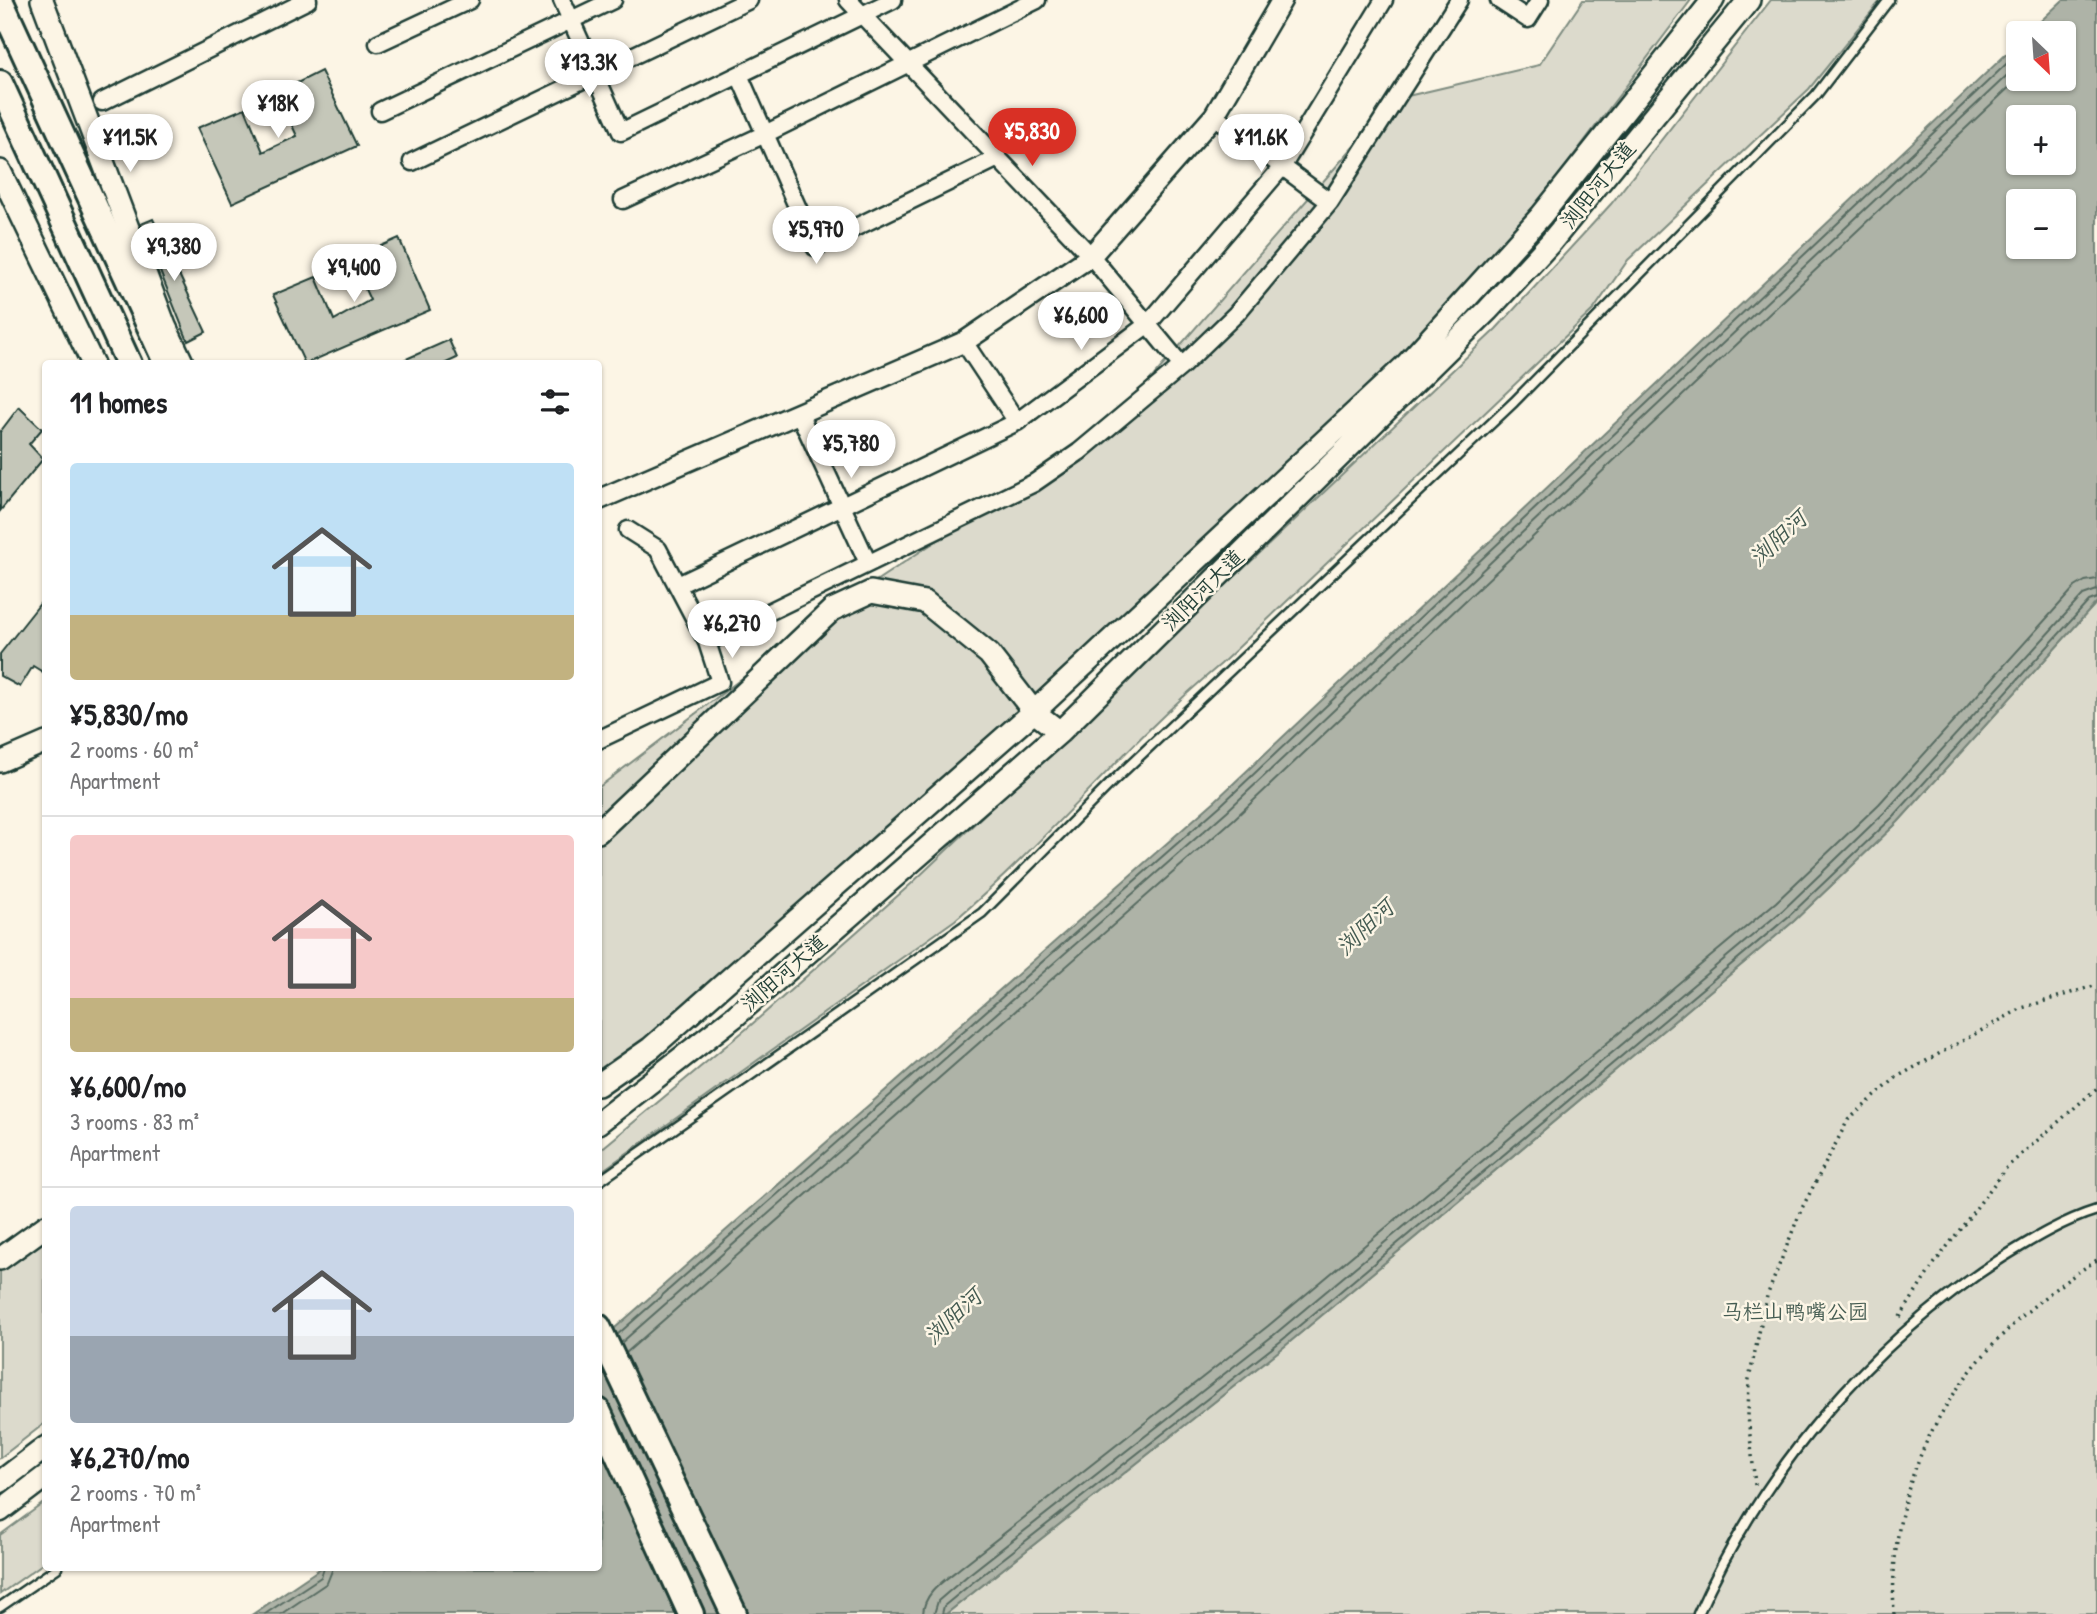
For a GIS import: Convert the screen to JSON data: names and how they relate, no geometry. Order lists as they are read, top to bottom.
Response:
{
  "streets": {
    "main road": ["浏阳河大道"]
  },
  "water": ["浏阳河"],
  "parks": ["马栏山鸭嘴公园"],
  "north": "bottom right",
  "page": {
    "map_buttons": ["+", "−"],
    "price": [
      "¥13.3K",
      "¥18K",
      "¥5,830",
      "¥11.5K",
      "¥11.6K",
      "¥5,970",
      "¥9,380",
      "¥9,400",
      "¥6,600",
      "¥5,780",
      "¥6,270"
    ],
    "heading": "11 homes",
    "list": [
      {
        "name": "¥5,830/mo",
        "note": "2 rooms · 60 m² · Apartment"
      },
      {
        "name": "¥6,600/mo",
        "note": "3 rooms · 83 m² · Apartment"
      },
      {
        "name": "¥6,270/mo",
        "note": "2 rooms · 70 m² · Apartment"
      }
    ]
  }
}
